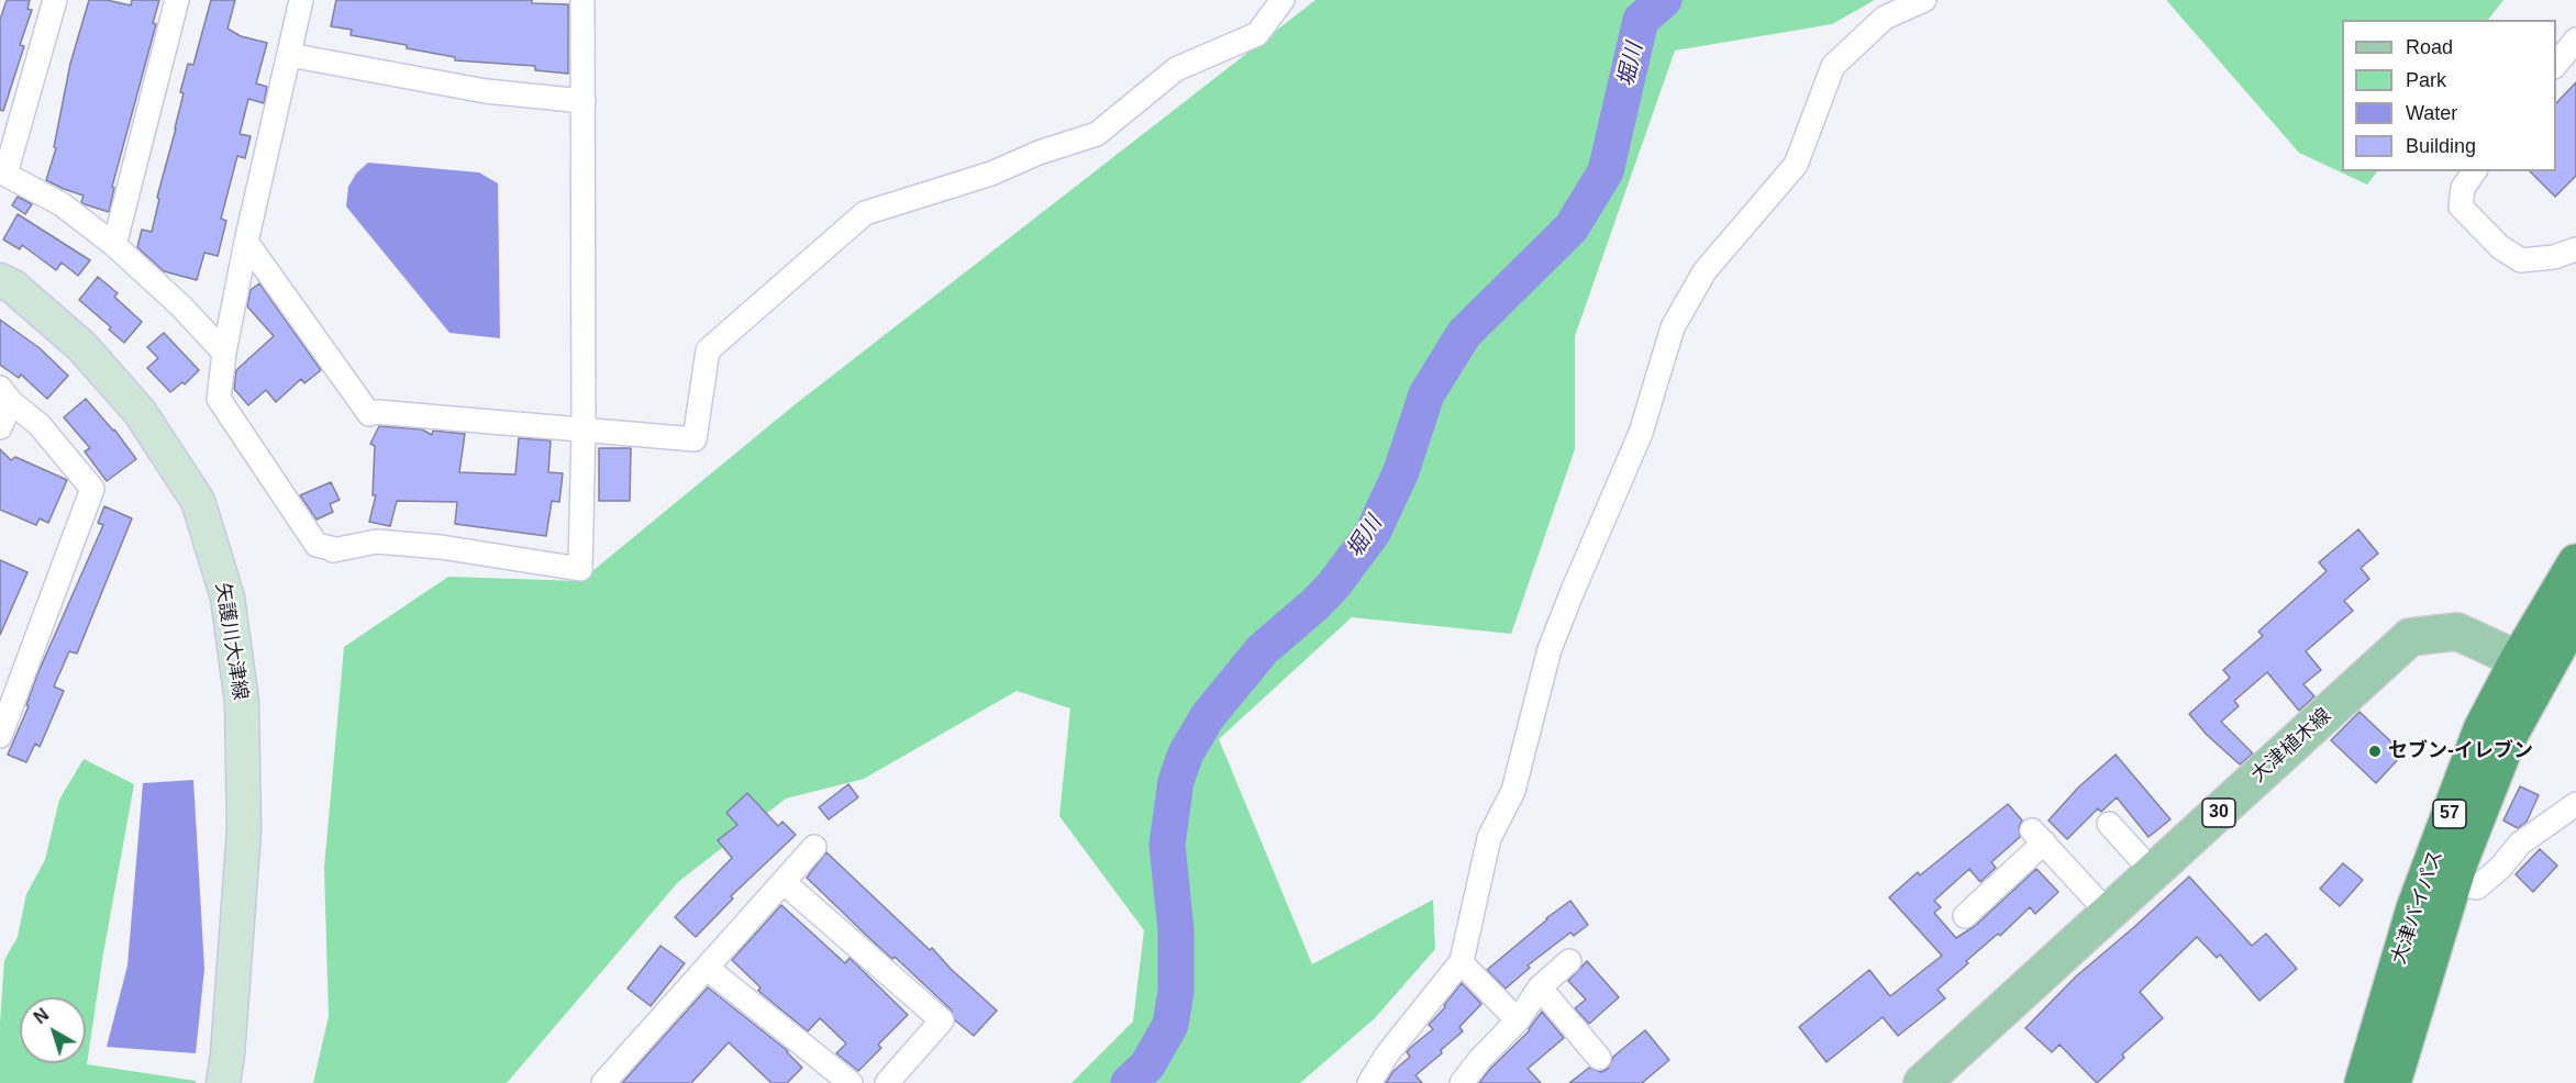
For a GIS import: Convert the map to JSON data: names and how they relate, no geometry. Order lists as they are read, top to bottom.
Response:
{
  "streets": {
    "highway": ["57", "大津バイパス"],
    "main road": ["矢護川大津線", "大津植木線", "30"]
  },
  "crossings": [
    ["大津植木線", "大津バイパス"]
  ],
  "water": ["堀川"],
  "places": ["セブン-イレブン"],
  "legend": [
    "Road",
    "Park",
    "Water",
    "Building"
  ],
  "north": "top left"
}
